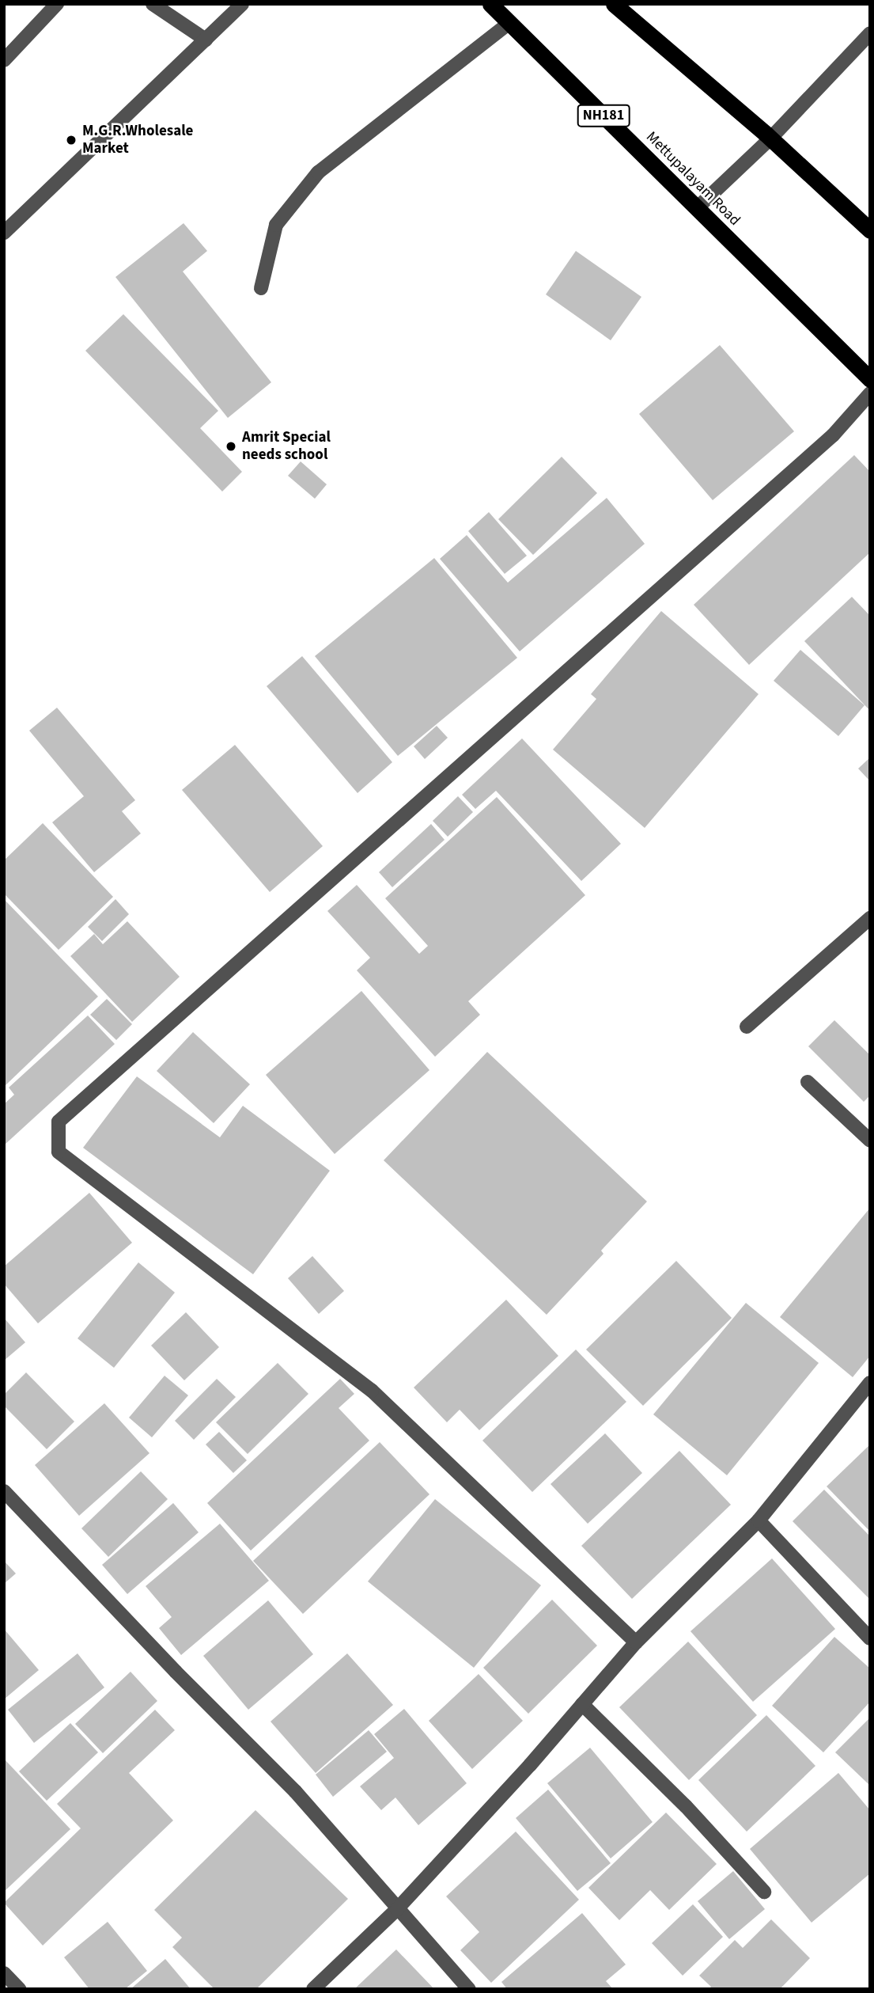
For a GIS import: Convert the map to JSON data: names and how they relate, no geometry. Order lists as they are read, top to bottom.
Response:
{
  "streets": {
    "highway": ["NH181", "Mettupalayam Road"]
  },
  "places": ["M.G.R.Wholesale Market", "Amrit Special needs school"]
}
